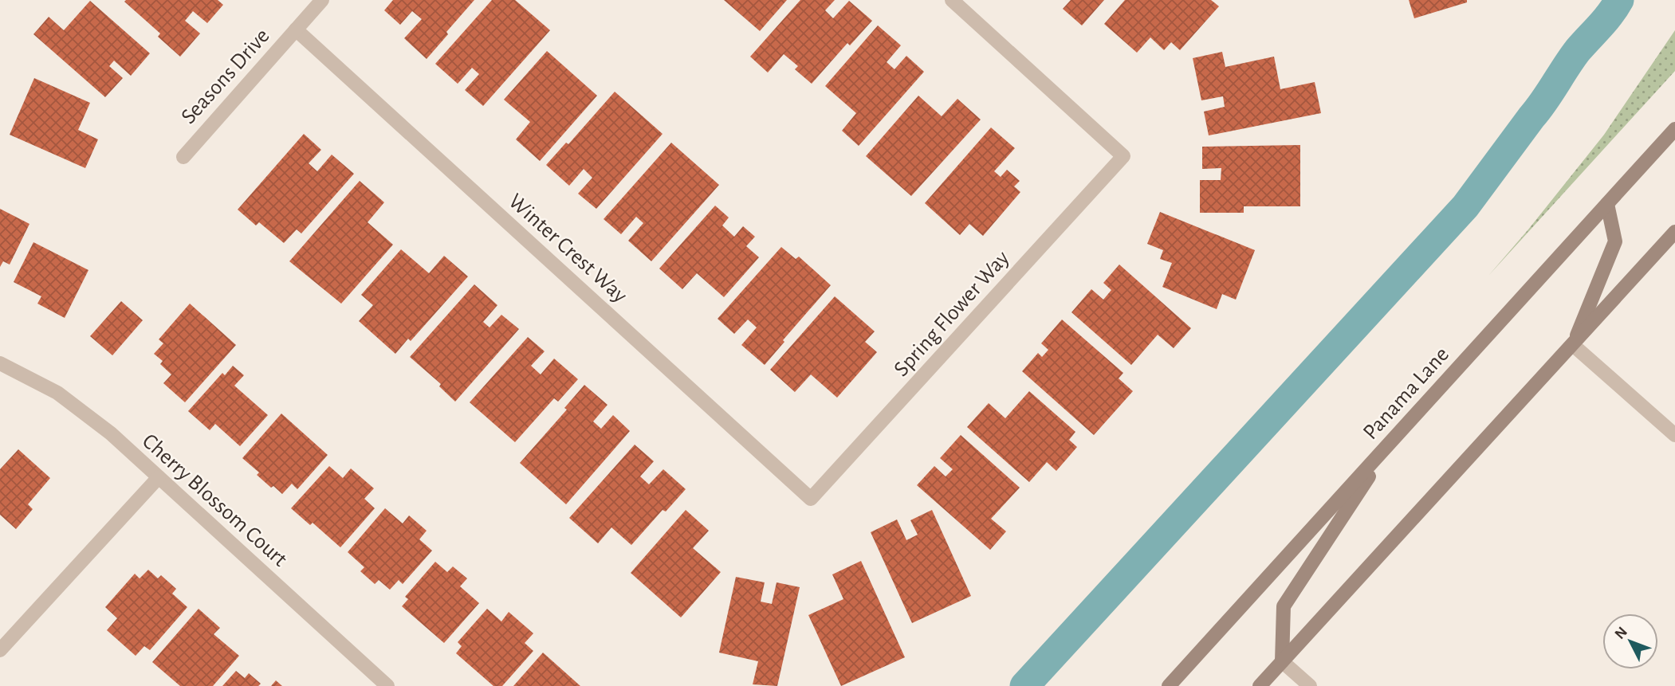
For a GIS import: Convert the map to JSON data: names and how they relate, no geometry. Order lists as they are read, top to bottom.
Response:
{
  "streets": {
    "main road": ["Panama Lane"],
    "street": [
      "Seasons Drive",
      "Winter Crest Way",
      "Spring Flower Way",
      "Cherry Blossom Court"
    ]
  },
  "crossings": [
    ["Seasons Drive", "Winter Crest Way"],
    ["Winter Crest Way", "Spring Flower Way"]
  ],
  "north": "top left"
}
